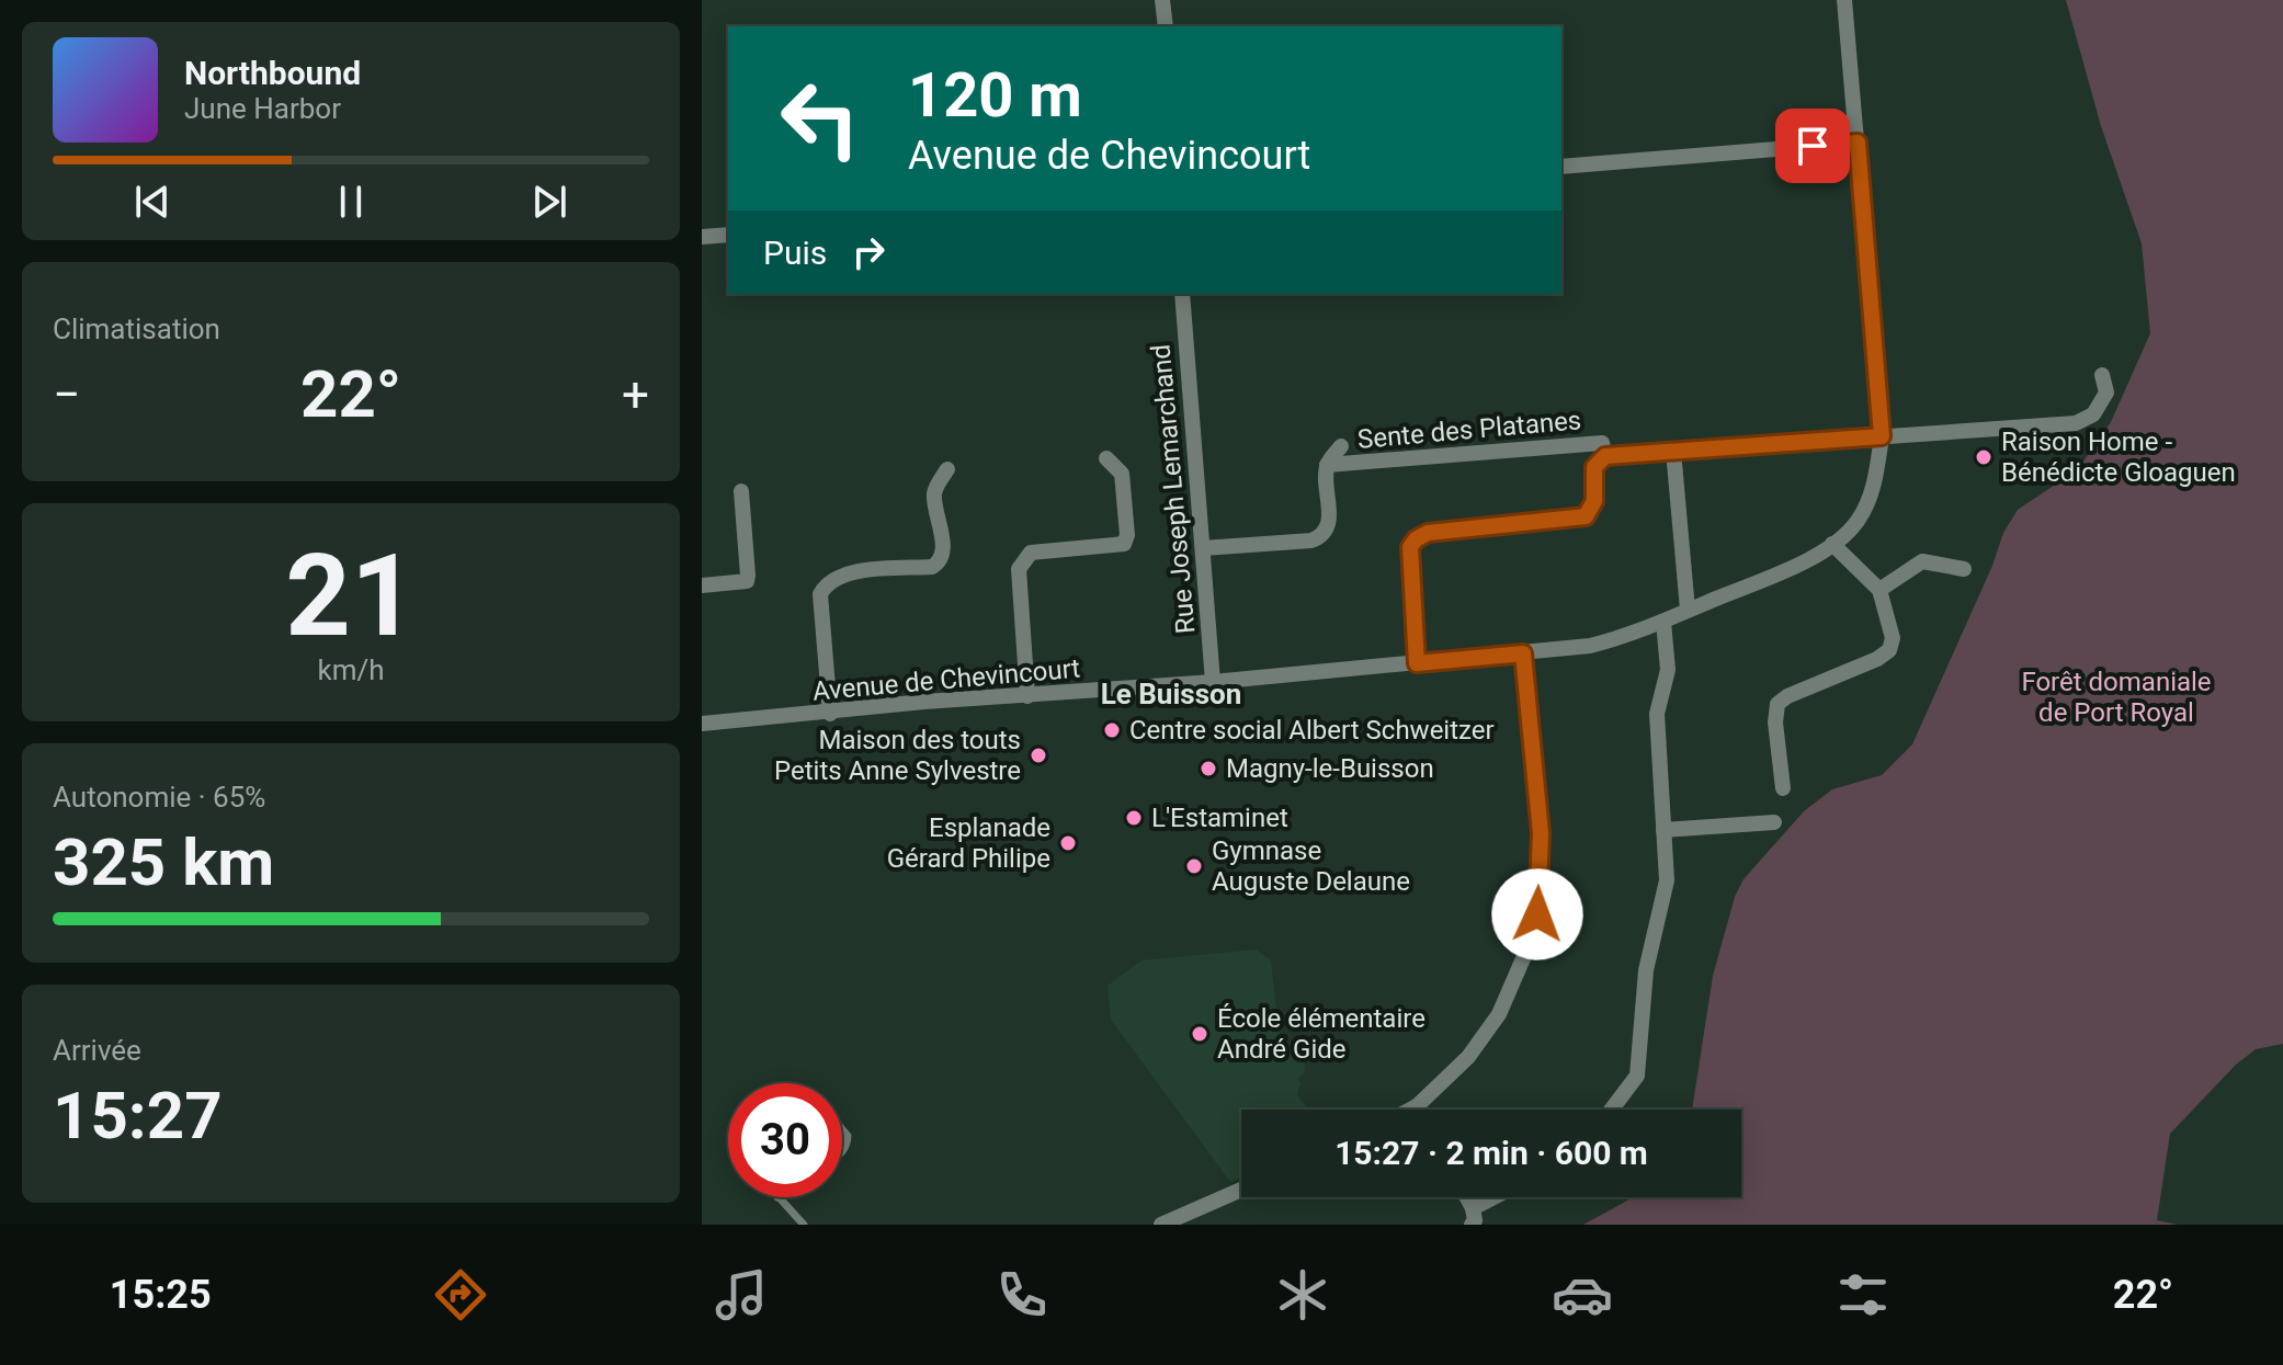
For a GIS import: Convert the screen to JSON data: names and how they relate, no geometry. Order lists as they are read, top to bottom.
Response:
{
  "streets": {
    "street": ["Sente des Platanes", "Rue Joseph Lemarchand", "Avenue de Chevincourt"]
  },
  "crossings": [
    ["Rue Joseph Lemarchand", "Avenue de Chevincourt"]
  ],
  "districts": ["Le Buisson"],
  "parks": ["Forêt domaniale de Port Royal"],
  "places": [
    "Raison Home - Bénédicte Gloaguen",
    "Centre social Albert Schweitzer",
    "Maison des touts Petits Anne Sylvestre",
    "Magny-le-Buisson",
    "L'Estaminet",
    "Esplanade Gérard Philipe",
    "Gymnase Auguste Delaune",
    "École élémentaire André Gide"
  ],
  "page": {
    "turn": ["120 m", "Avenue de Chevincourt"],
    "song": ["Northbound", "June Harbor"],
    "then": "Puis",
    "tile": [
      "Climatisation",
      ["21", "km/h"],
      ["Autonomie · 65%", "325 km"],
      ["Arrivée", "15:27"]
    ],
    "heat": ["−", "22°", "+"],
    "limit": "30",
    "trip": "15:27 · 2 min · 600 m",
    "tabs": ["15:25", "22°"]
  }
}
